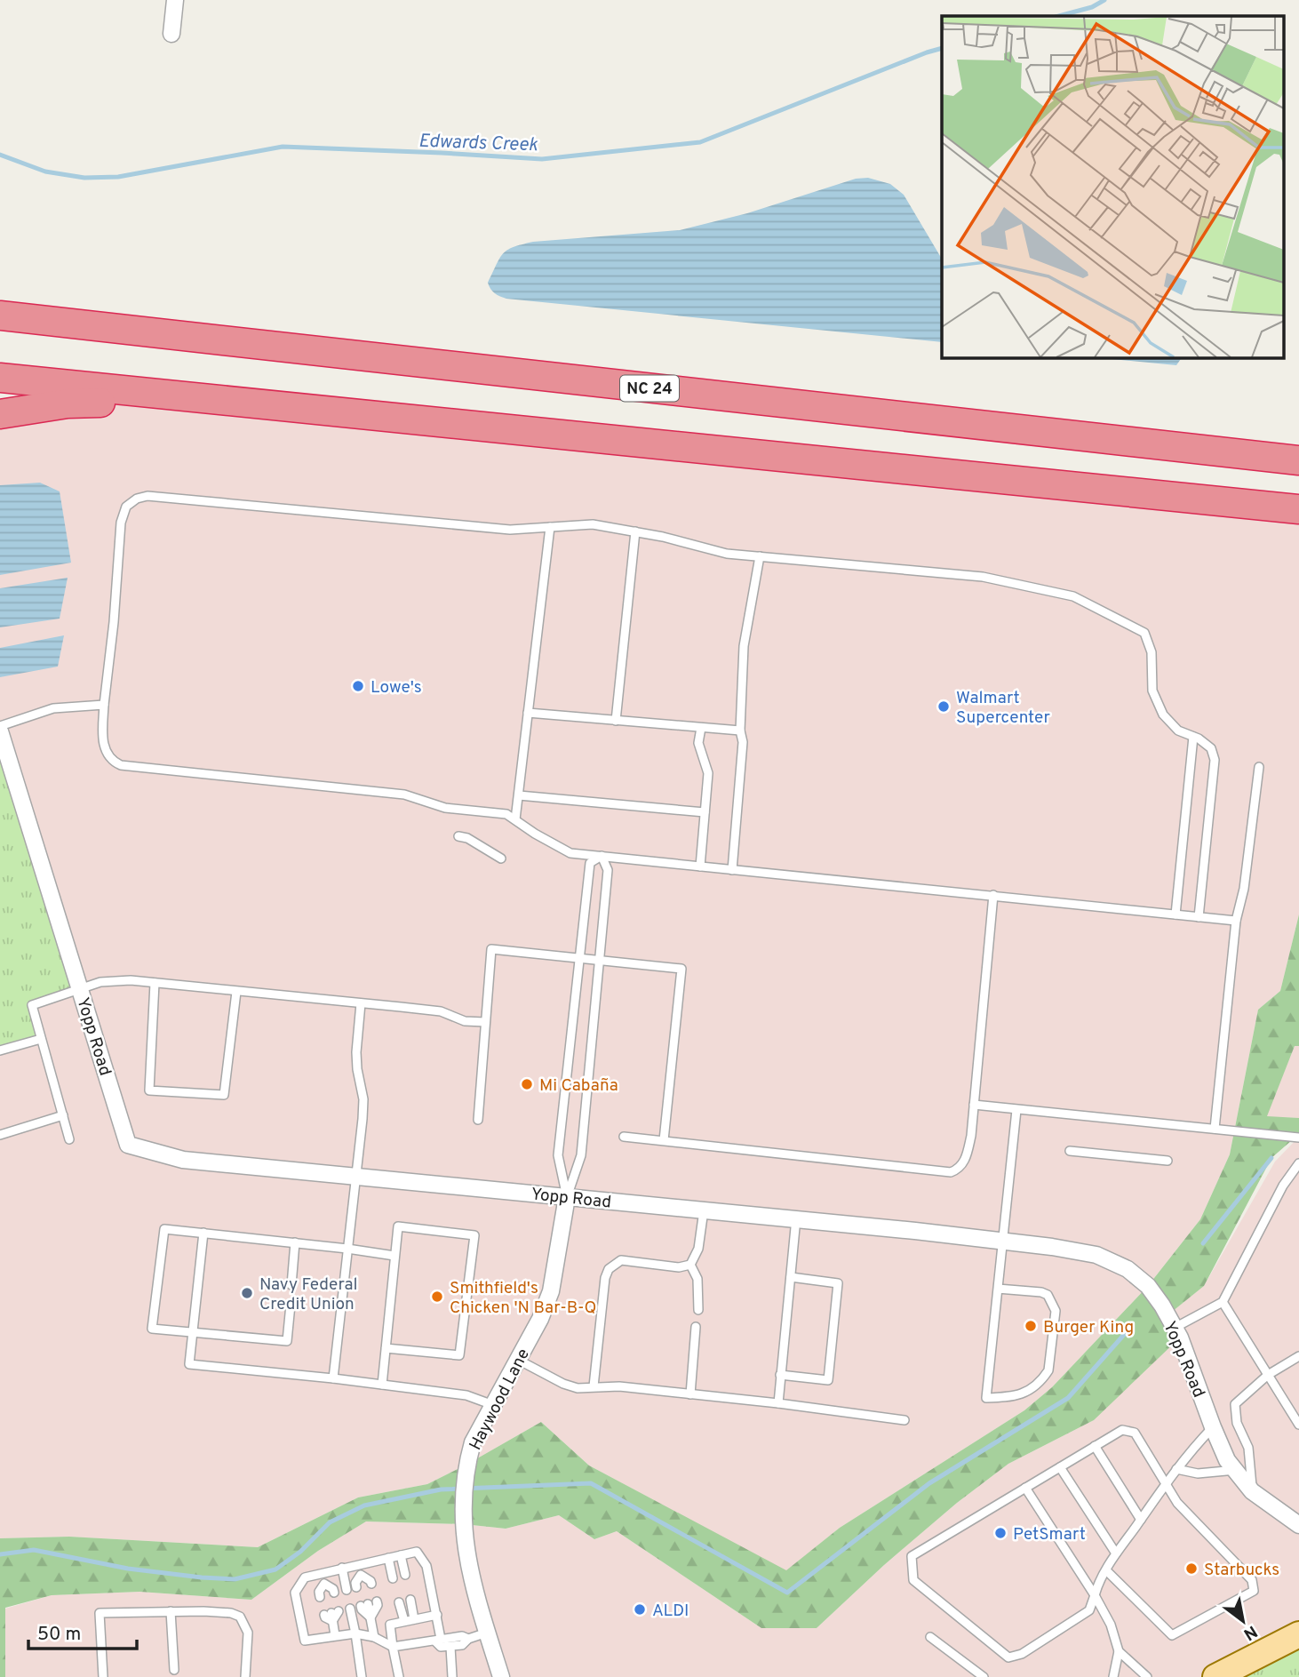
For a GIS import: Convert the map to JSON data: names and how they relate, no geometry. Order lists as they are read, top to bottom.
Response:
{
  "streets": {
    "highway": ["NC 24"],
    "street": ["Yopp Road", "Haywood Lane"]
  },
  "crossings": [
    ["Yopp Road", "Haywood Lane"]
  ],
  "water": ["Edwards Creek"],
  "places": [
    "Lowe's",
    "Walmart Supercenter",
    "Mi Cabaña",
    "Navy Federal Credit Union",
    "Smithfield's Chicken 'N Bar-B-Q",
    "Burger King",
    "PetSmart",
    "Starbucks",
    "ALDI"
  ],
  "scale_bar": "50 m",
  "north": "bottom right"
}
